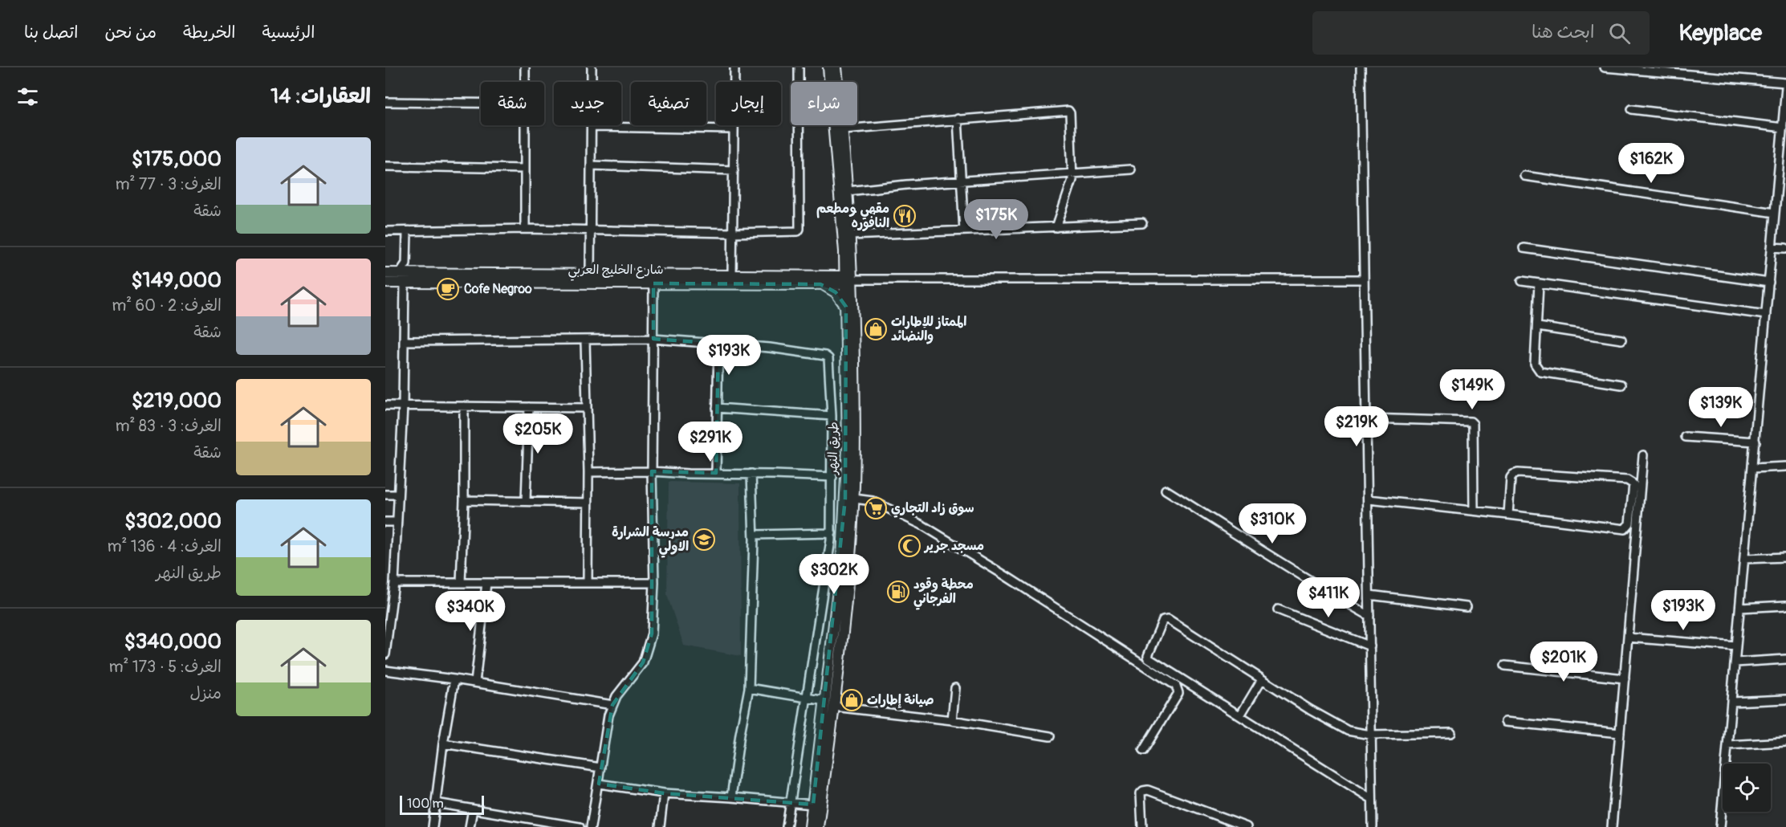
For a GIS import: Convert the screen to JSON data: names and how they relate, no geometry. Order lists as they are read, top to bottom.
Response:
{
  "streets": {
    "main road": ["شارع الخليج العربي", "طريق النهر"]
  },
  "crossings": [
    ["شارع الخليج العربي", "طريق النهر"]
  ],
  "places": {
    "restaurant": ["مقهي ومطعم النافوره"],
    "cafe": ["Cofe Negroo"],
    "shop": ["الممتاز للإطارات والنضائد", "صيانة إطارات"],
    "supermarket": ["سوق زاد التجاري"],
    "school or university": ["مدرسة الشرارة الاولي"],
    "mosque": ["مسجد جرير"],
    "fuel station": ["محطة وقود الفرجاني"]
  },
  "scale_bar": "100 m",
  "page": {
    "header": "Keyplace",
    "search": "ابحث هنا",
    "nav": [
      "الرئيسية",
      "الخريطة",
      "من نحن",
      "اتصل بنا"
    ],
    "heading": "العقارات: 14",
    "chip": [
      "شراء",
      "إيجار",
      "تصفية",
      "جديد",
      "شقة"
    ],
    "list": [
      {
        "name": "$175,000",
        "note": "الغرف: 3 · 77 m² · شقة"
      },
      {
        "name": "$149,000",
        "note": "الغرف: 2 · 60 m² · شقة"
      },
      {
        "name": "$219,000",
        "note": "الغرف: 3 · 83 m² · شقة"
      },
      {
        "name": "$302,000",
        "note": "الغرف: 4 · 136 m² · طريق النهر"
      },
      {
        "name": "$340,000",
        "note": "الغرف: 5 · 173 m² · منزل"
      }
    ],
    "price": [
      "$162K",
      "$175K",
      "$193K",
      "$149K",
      "$139K",
      "$219K",
      "$205K",
      "$291K",
      "$310K",
      "$302K",
      "$411K",
      "$193K",
      "$340K",
      "$201K"
    ],
    "scale": "100 m"
  }
}
